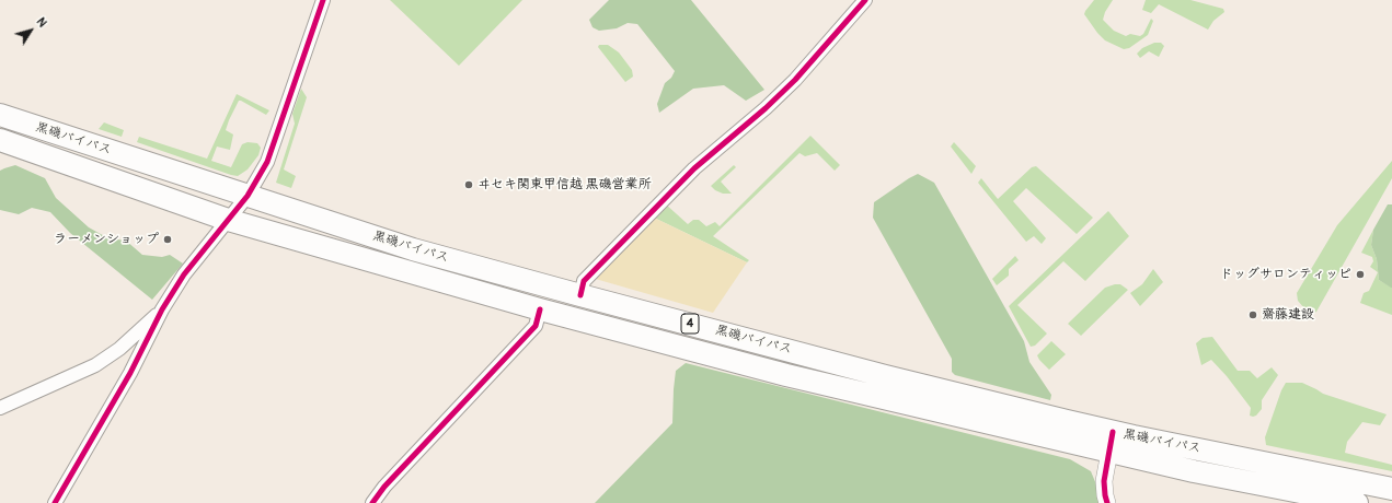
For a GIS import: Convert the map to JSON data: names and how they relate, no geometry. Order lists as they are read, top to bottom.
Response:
{
  "streets": {
    "highway": ["黒磯バイパス", "4"]
  },
  "places": [
    "ヰセキ関東甲信越 黒磯営業所",
    "ラーメンショップ",
    "ドッグサロンティッピ",
    "齋藤建設"
  ],
  "north": "top right"
}
